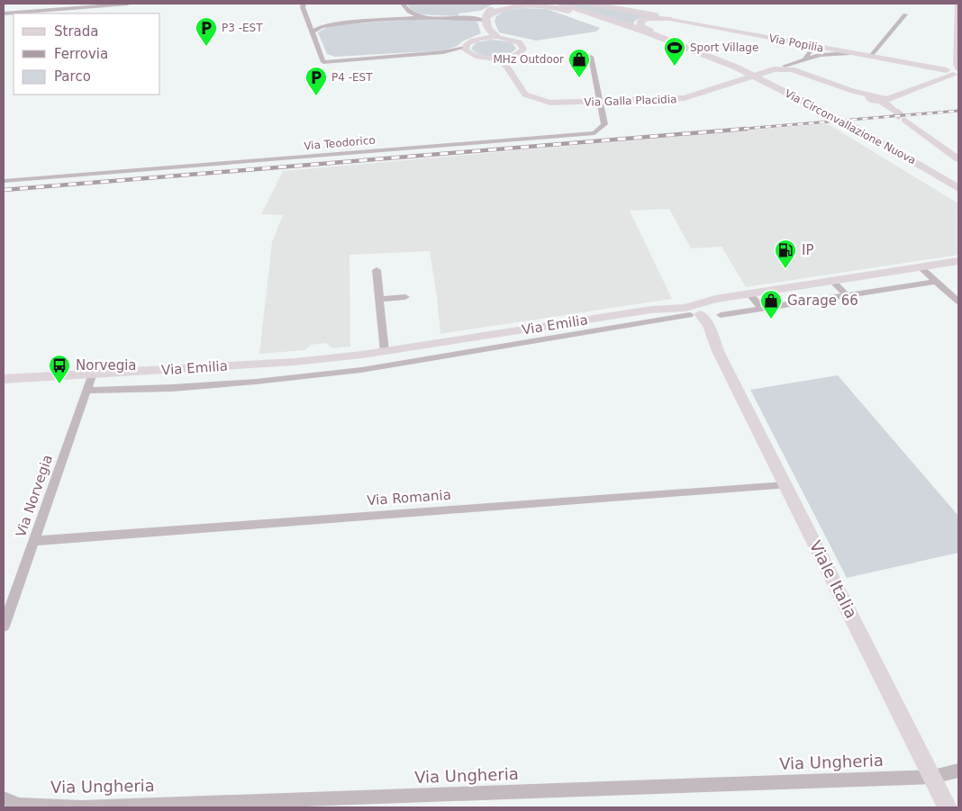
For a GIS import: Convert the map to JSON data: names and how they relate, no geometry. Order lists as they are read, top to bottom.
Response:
{
  "streets": {
    "main road": [
      "Via Popilia",
      "Via Galla Placidia",
      "Via Circonvallazione Nuova",
      "Via Emilia",
      "Viale Italia"
    ],
    "street": [
      "Via Teodorico",
      "Via Norvegia",
      "Via Romania",
      "Via Ungheria"
    ]
  },
  "crossings": [
    ["Via Galla Placidia", "Via Teodorico"],
    ["Via Emilia", "Via Norvegia"],
    ["Via Emilia", "Viale Italia"],
    ["Via Norvegia", "Via Romania"],
    ["Via Romania", "Viale Italia"],
    ["Viale Italia", "Via Ungheria"]
  ],
  "places": {
    "parking": ["P3 -EST", "P4 -EST"],
    "sports": ["Sport Village"],
    "shop": ["MHz Outdoor", "Garage 66"],
    "fuel station": ["IP"],
    "bus stop": ["Norvegia"]
  },
  "legend": ["Strada", "Ferrovia", "Parco"]
}
